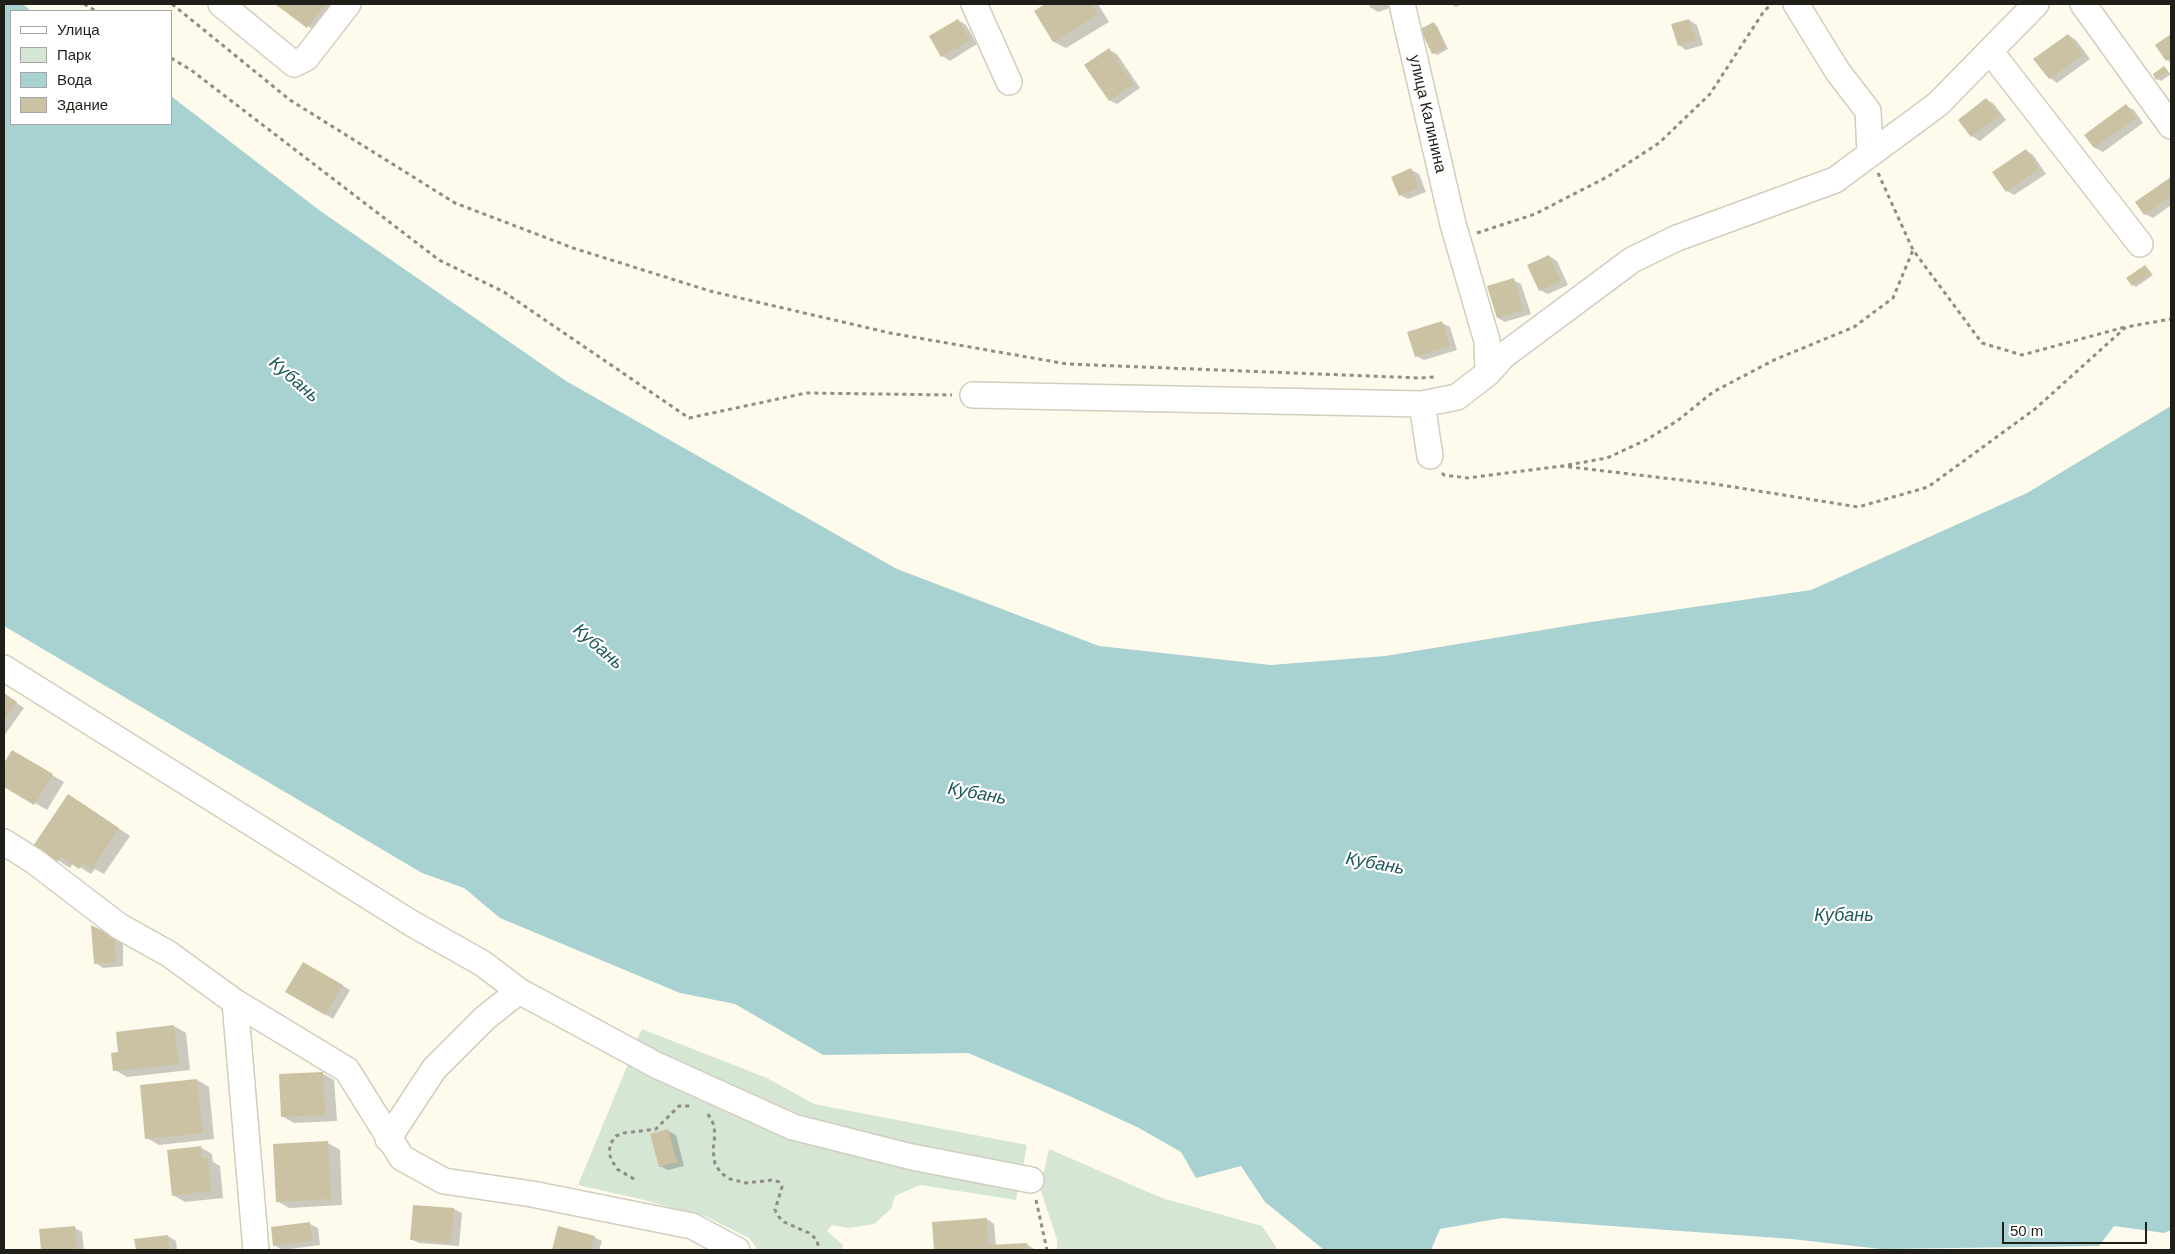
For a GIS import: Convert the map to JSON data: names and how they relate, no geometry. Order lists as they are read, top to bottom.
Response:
{
  "streets": {
    "street": ["улица Калинина"]
  },
  "water": ["Кубань"],
  "legend": [
    "Улица",
    "Парк",
    "Вода",
    "Здание"
  ],
  "scale_bar": "50 m"
}
